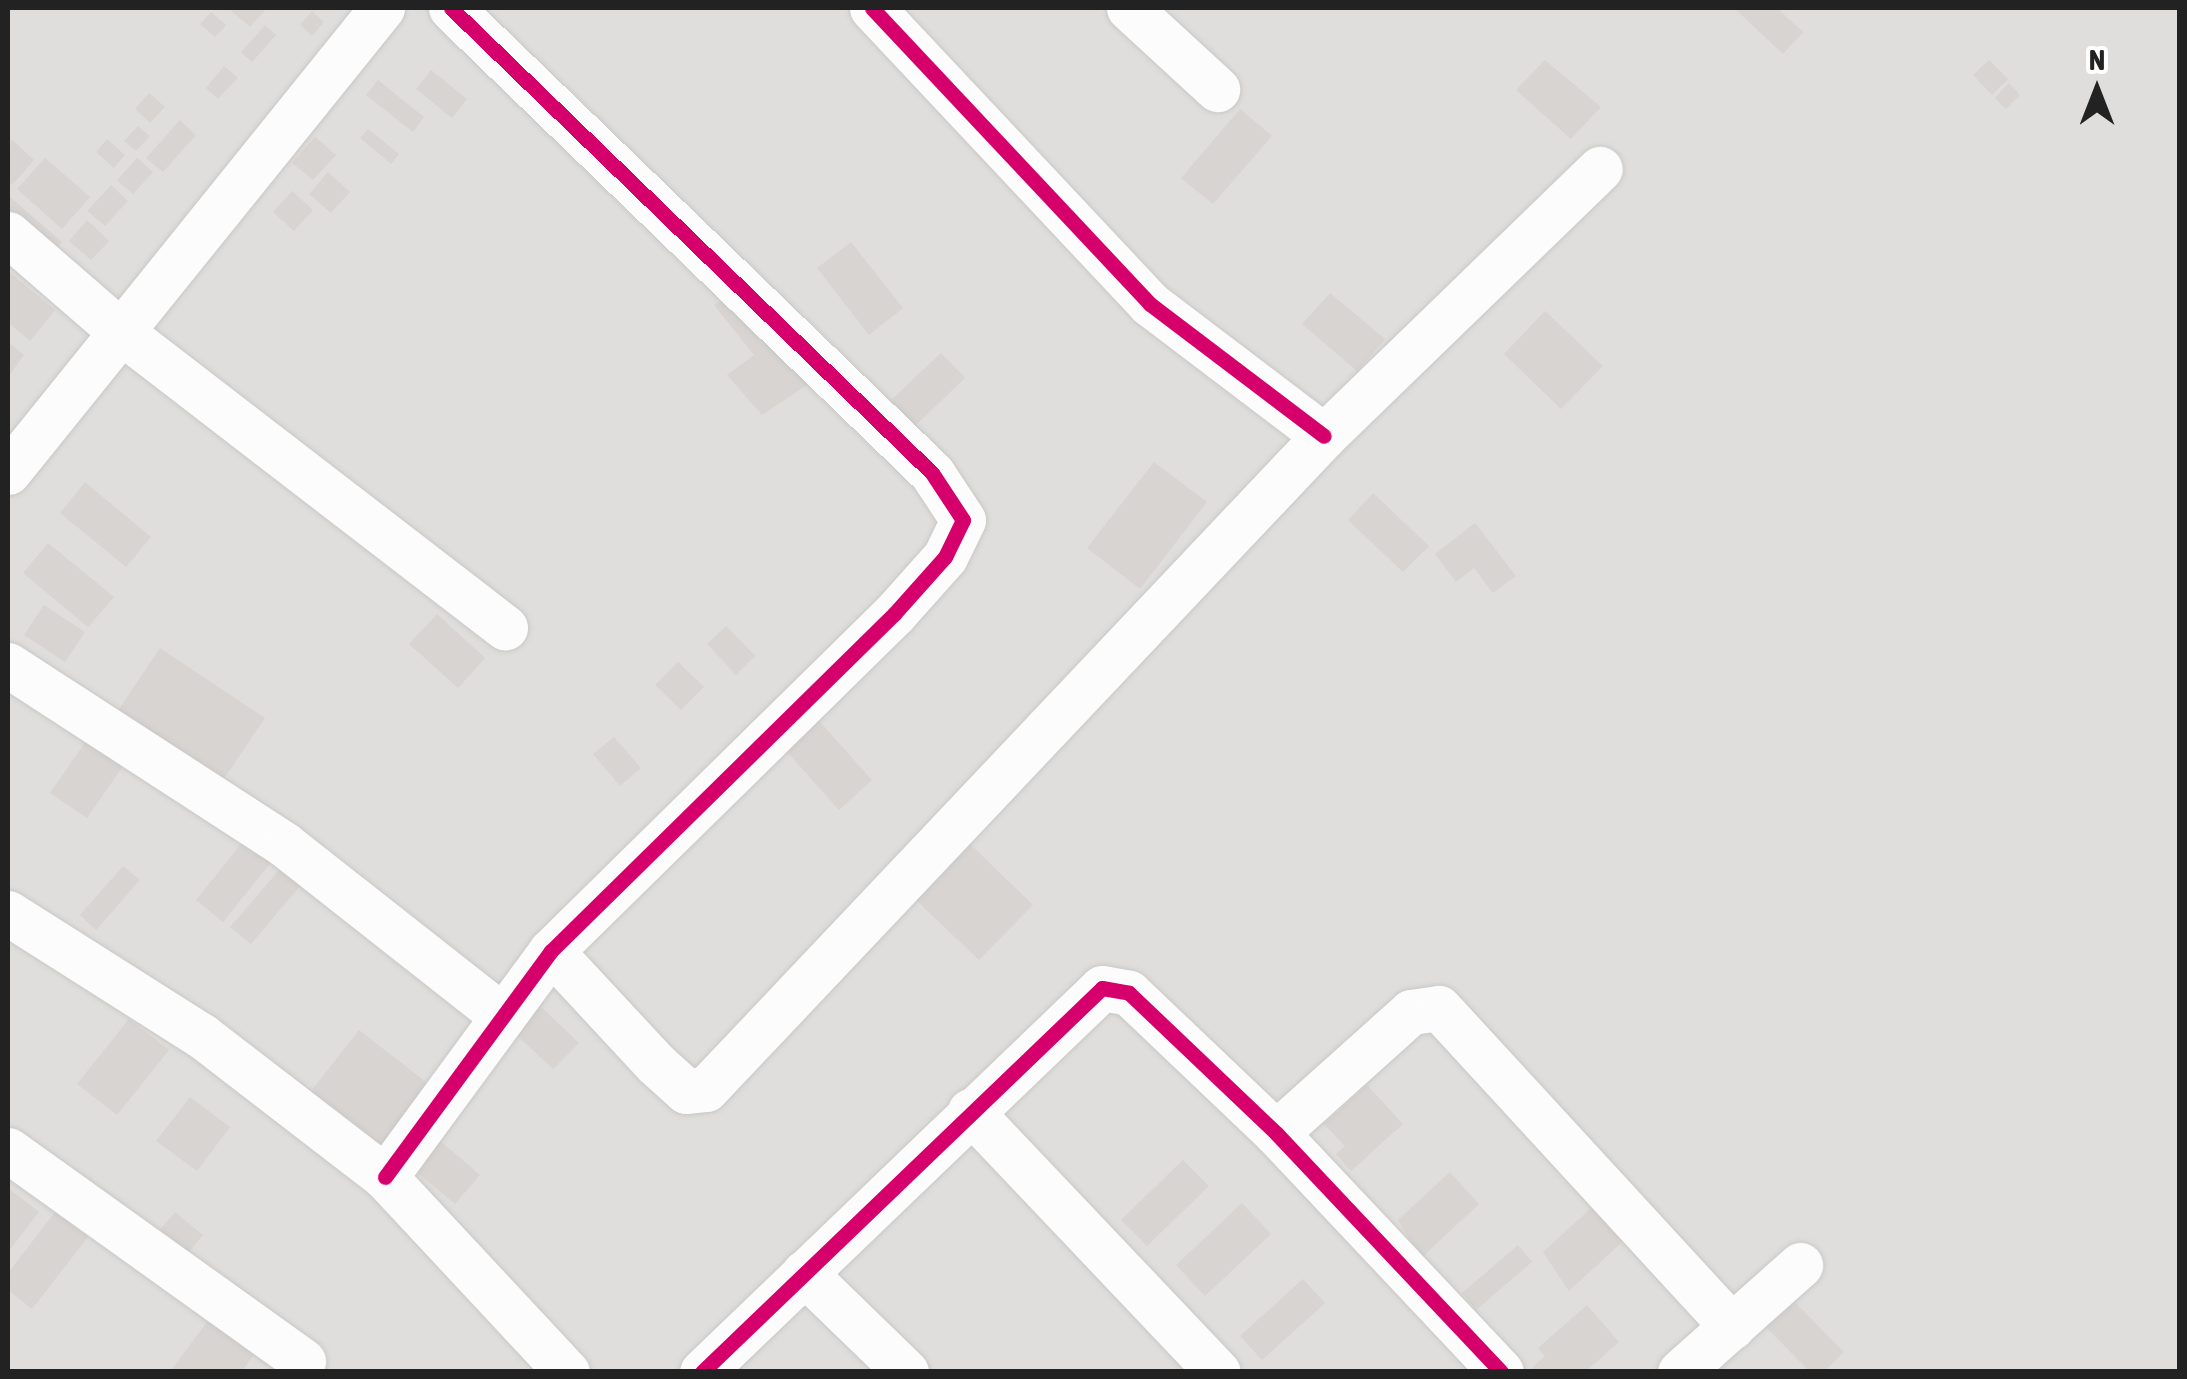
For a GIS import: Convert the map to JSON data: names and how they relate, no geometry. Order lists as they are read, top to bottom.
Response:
{
  "north": "top"
}
